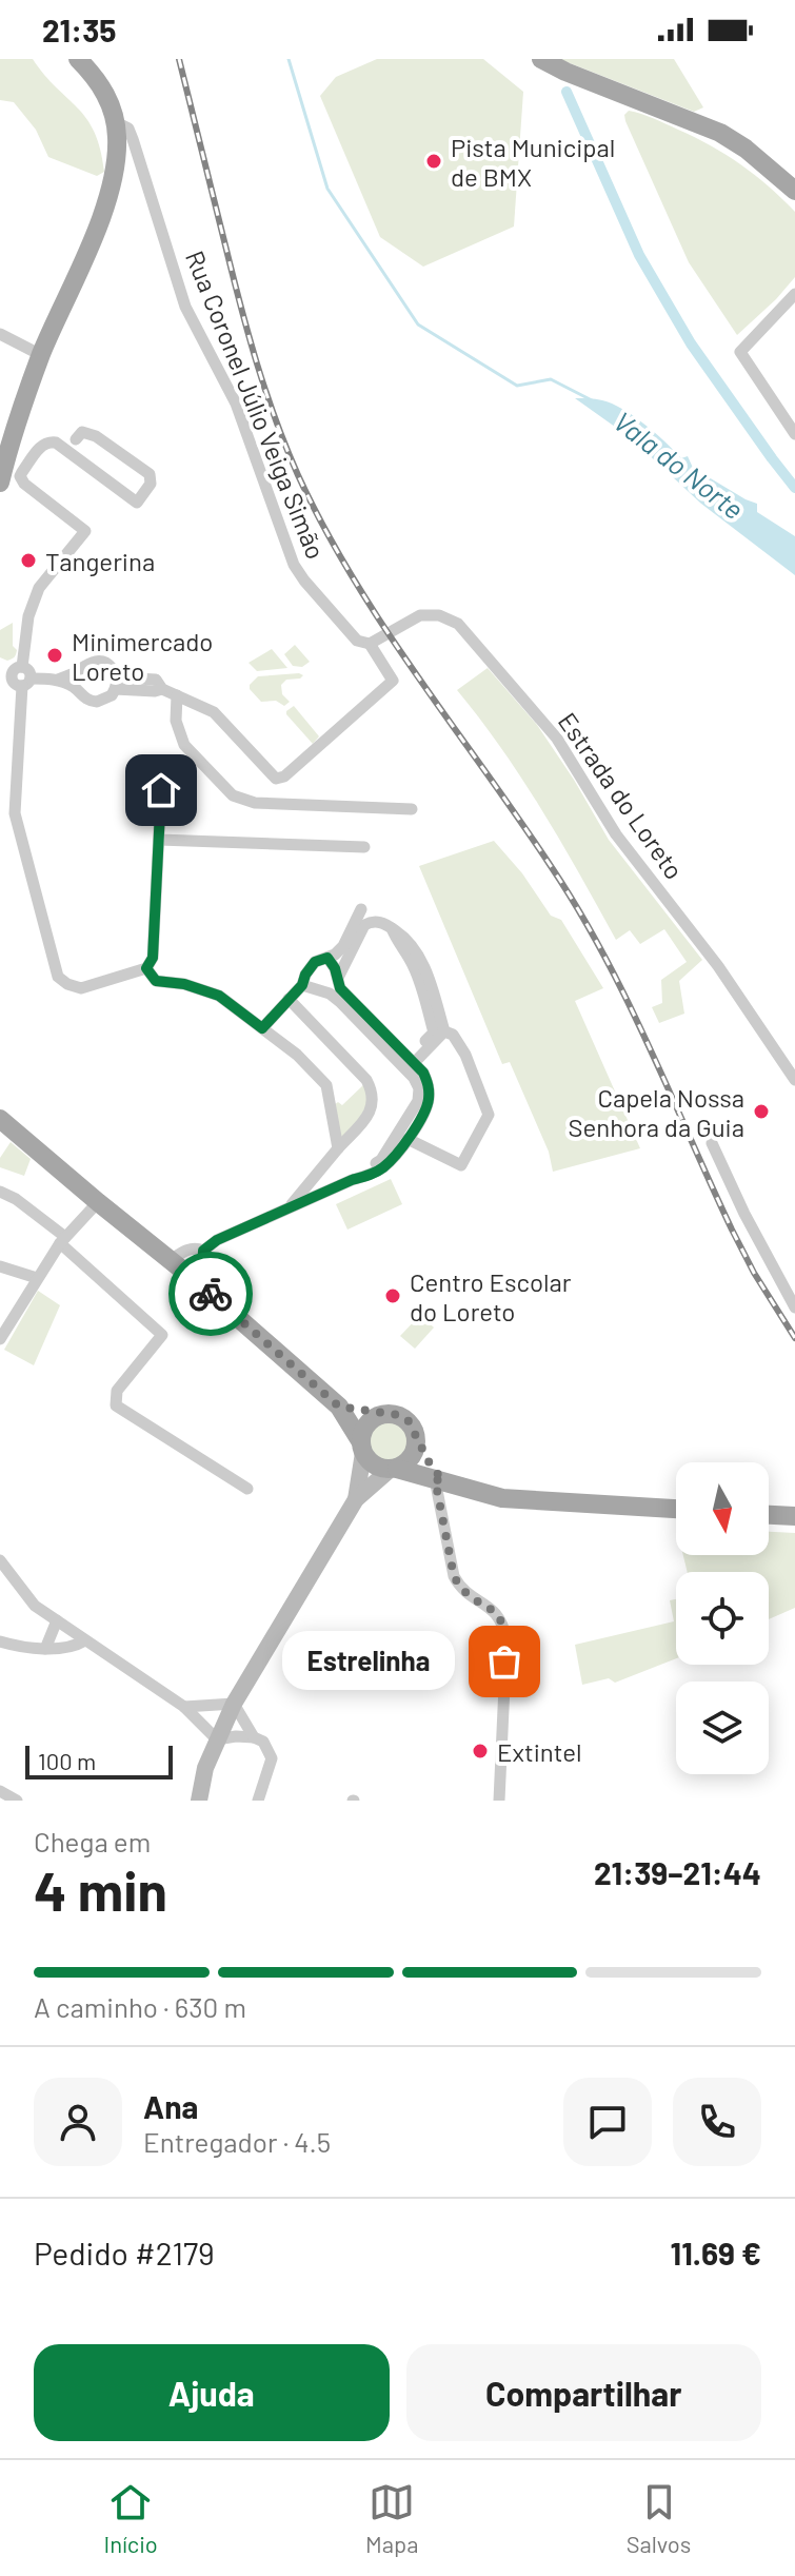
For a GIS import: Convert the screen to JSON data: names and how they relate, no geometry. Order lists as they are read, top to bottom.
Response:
{
  "streets": {
    "street": ["Rua Coronel Júlio Veiga Simão", "Estrada do Loreto"]
  },
  "crossings": [
    ["Rua Coronel Júlio Veiga Simão", "Estrada do Loreto"]
  ],
  "water": ["Vala do Norte"],
  "places": [
    "Pista Municipal de BMX",
    "Tangerina",
    "Minimercado Loreto",
    "Capela Nossa Senhora da Guia",
    "Centro Escolar do Loreto",
    "Estrelinha",
    "Extintel"
  ],
  "scale_bar": "100 m",
  "north": "bottom",
  "page": {
    "status": "21:35",
    "bubble": "Estrelinha",
    "scale": "100 m",
    "heading": ["4 min", "Chega em", "21:39–21:44"],
    "panel": [
      "Ana",
      "Entregador · 4.5",
      "Pedido #2179",
      "11.69 €"
    ],
    "bar": "A caminho · 630 m",
    "buttons": ["Ajuda", "Compartilhar"],
    "tabs": ["Início", "Mapa", "Salvos"]
  }
}
